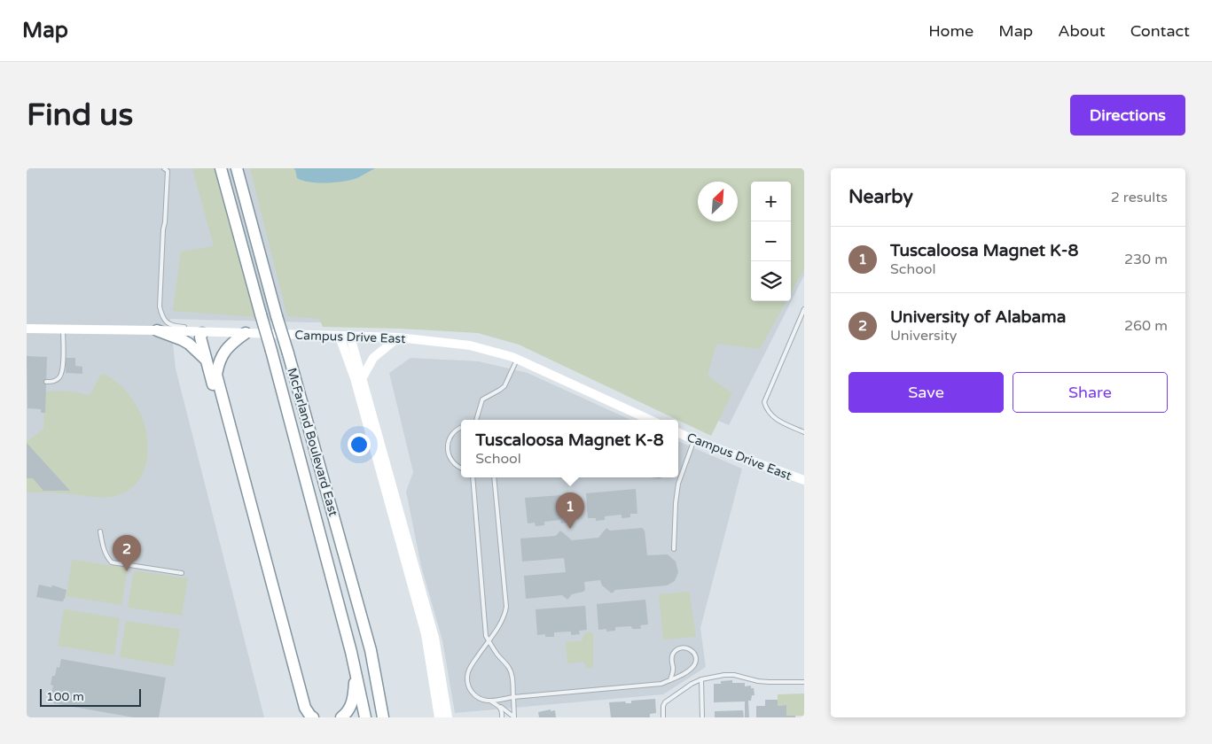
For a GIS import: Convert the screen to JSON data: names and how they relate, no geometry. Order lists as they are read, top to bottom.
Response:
{
  "streets": {
    "highway": ["McFarland Boulevard East"],
    "street": ["Campus Drive East"]
  },
  "scale_bar": "100 m",
  "north": "top right",
  "page": {
    "header": "Map",
    "nav": [
      "Home",
      "Map",
      "About",
      "Contact"
    ],
    "buttons": [
      "Directions",
      ["Save", "Share"]
    ],
    "title": "Find us",
    "heading": ["Nearby", "2 results"],
    "map_buttons": ["+", "−"],
    "list": [
      {
        "mark": "1",
        "name": "Tuscaloosa Magnet K-8",
        "note": "School",
        "value": "230 m"
      },
      {
        "mark": "2",
        "name": "University of Alabama",
        "note": "University",
        "value": "260 m"
      }
    ],
    "popup": ["Tuscaloosa Magnet K-8", "School"],
    "pins": ["1", "2"],
    "scale": "100 m"
  }
}
